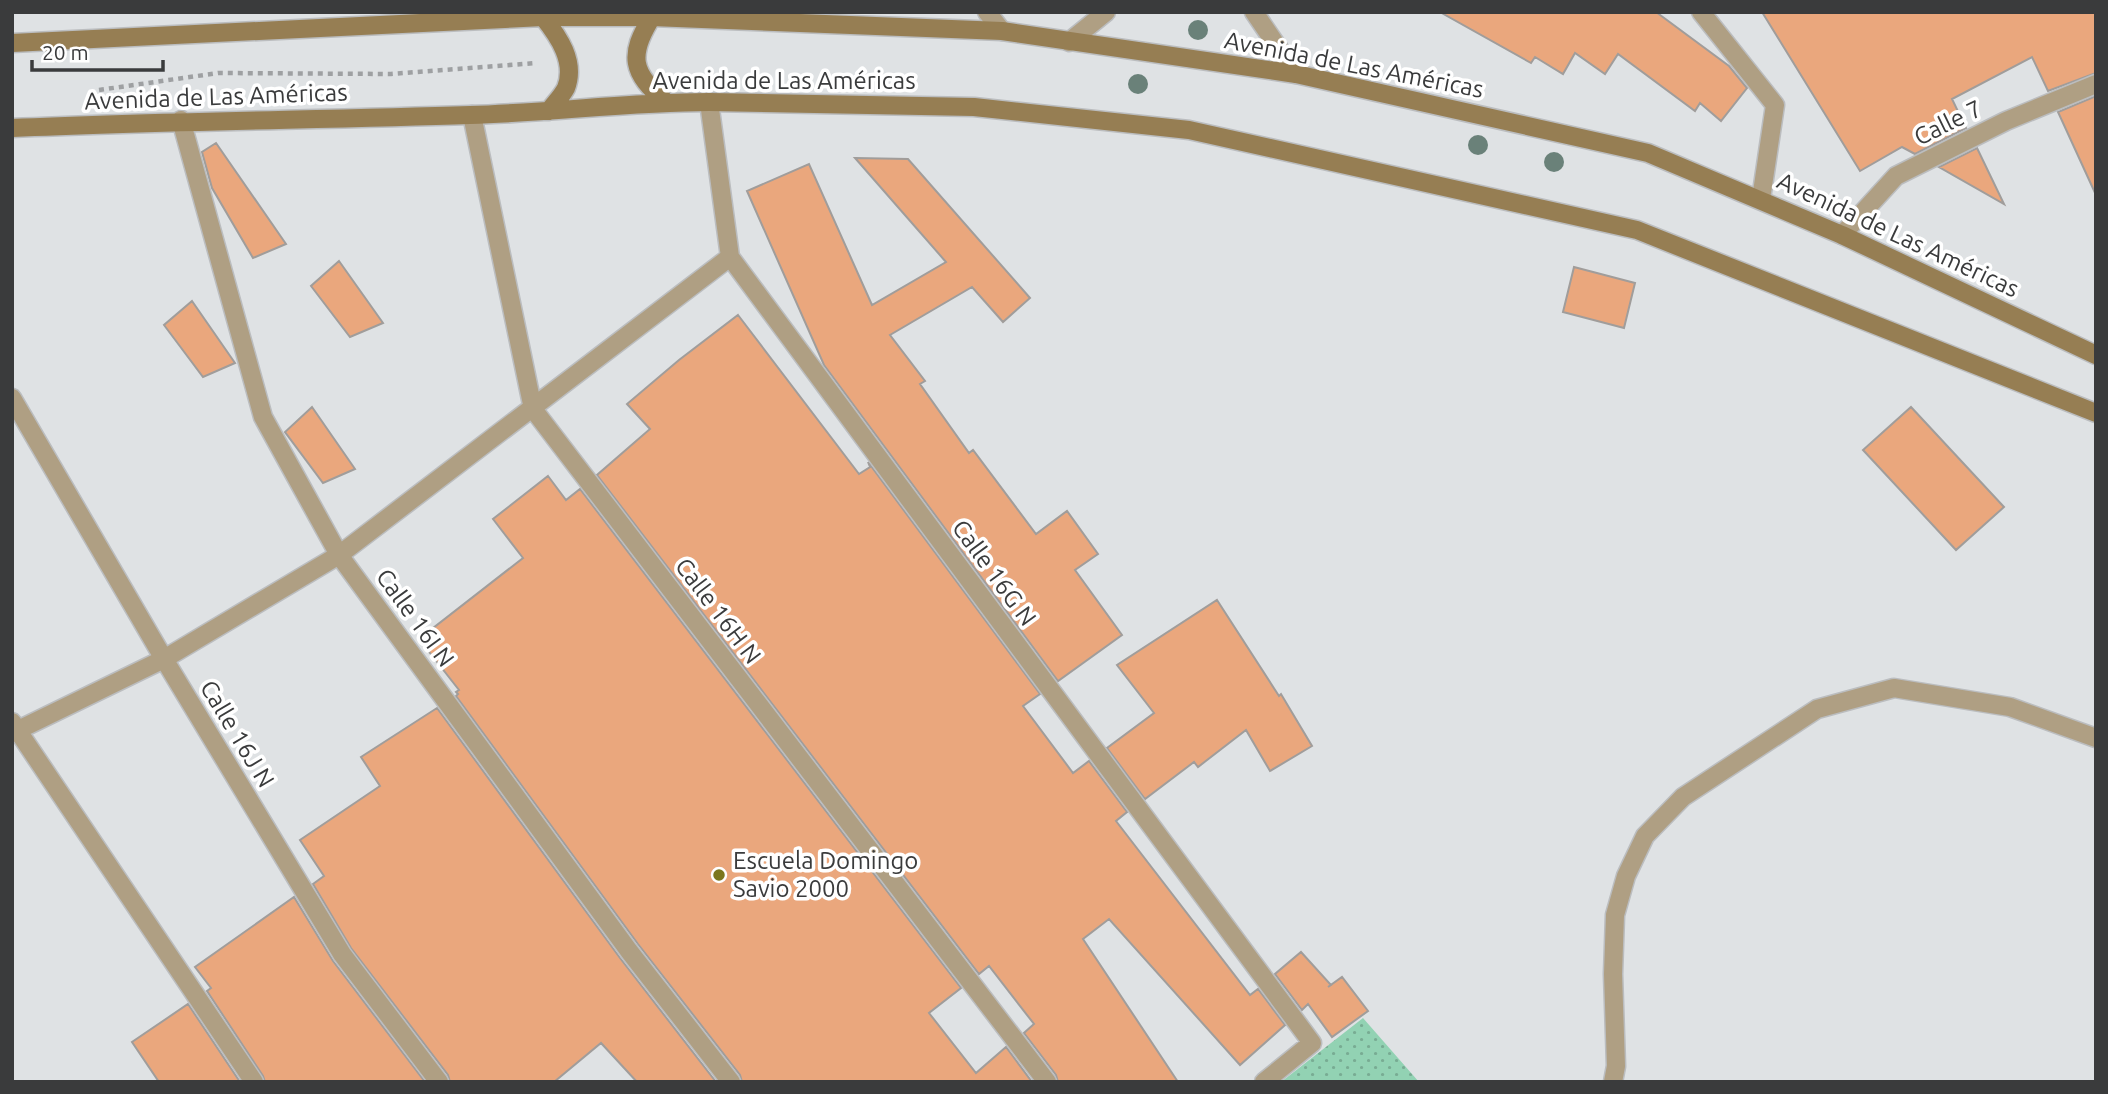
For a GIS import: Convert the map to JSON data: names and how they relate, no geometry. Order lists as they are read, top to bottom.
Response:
{
  "streets": {
    "main road": ["Avenida de Las Américas"],
    "street": [
      "Calle 7",
      "Calle 16G N",
      "Calle 16H N",
      "Calle 16I N",
      "Calle 16J N"
    ]
  },
  "crossings": [
    ["Avenida de Las Américas", "Calle 7"],
    ["Avenida de Las Américas", "Calle 16G N"],
    ["Avenida de Las Américas", "Calle 16H N"],
    ["Avenida de Las Américas", "Calle 16I N"]
  ],
  "places": ["Escuela Domingo Savio 2000"],
  "scale_bar": "20 m"
}
